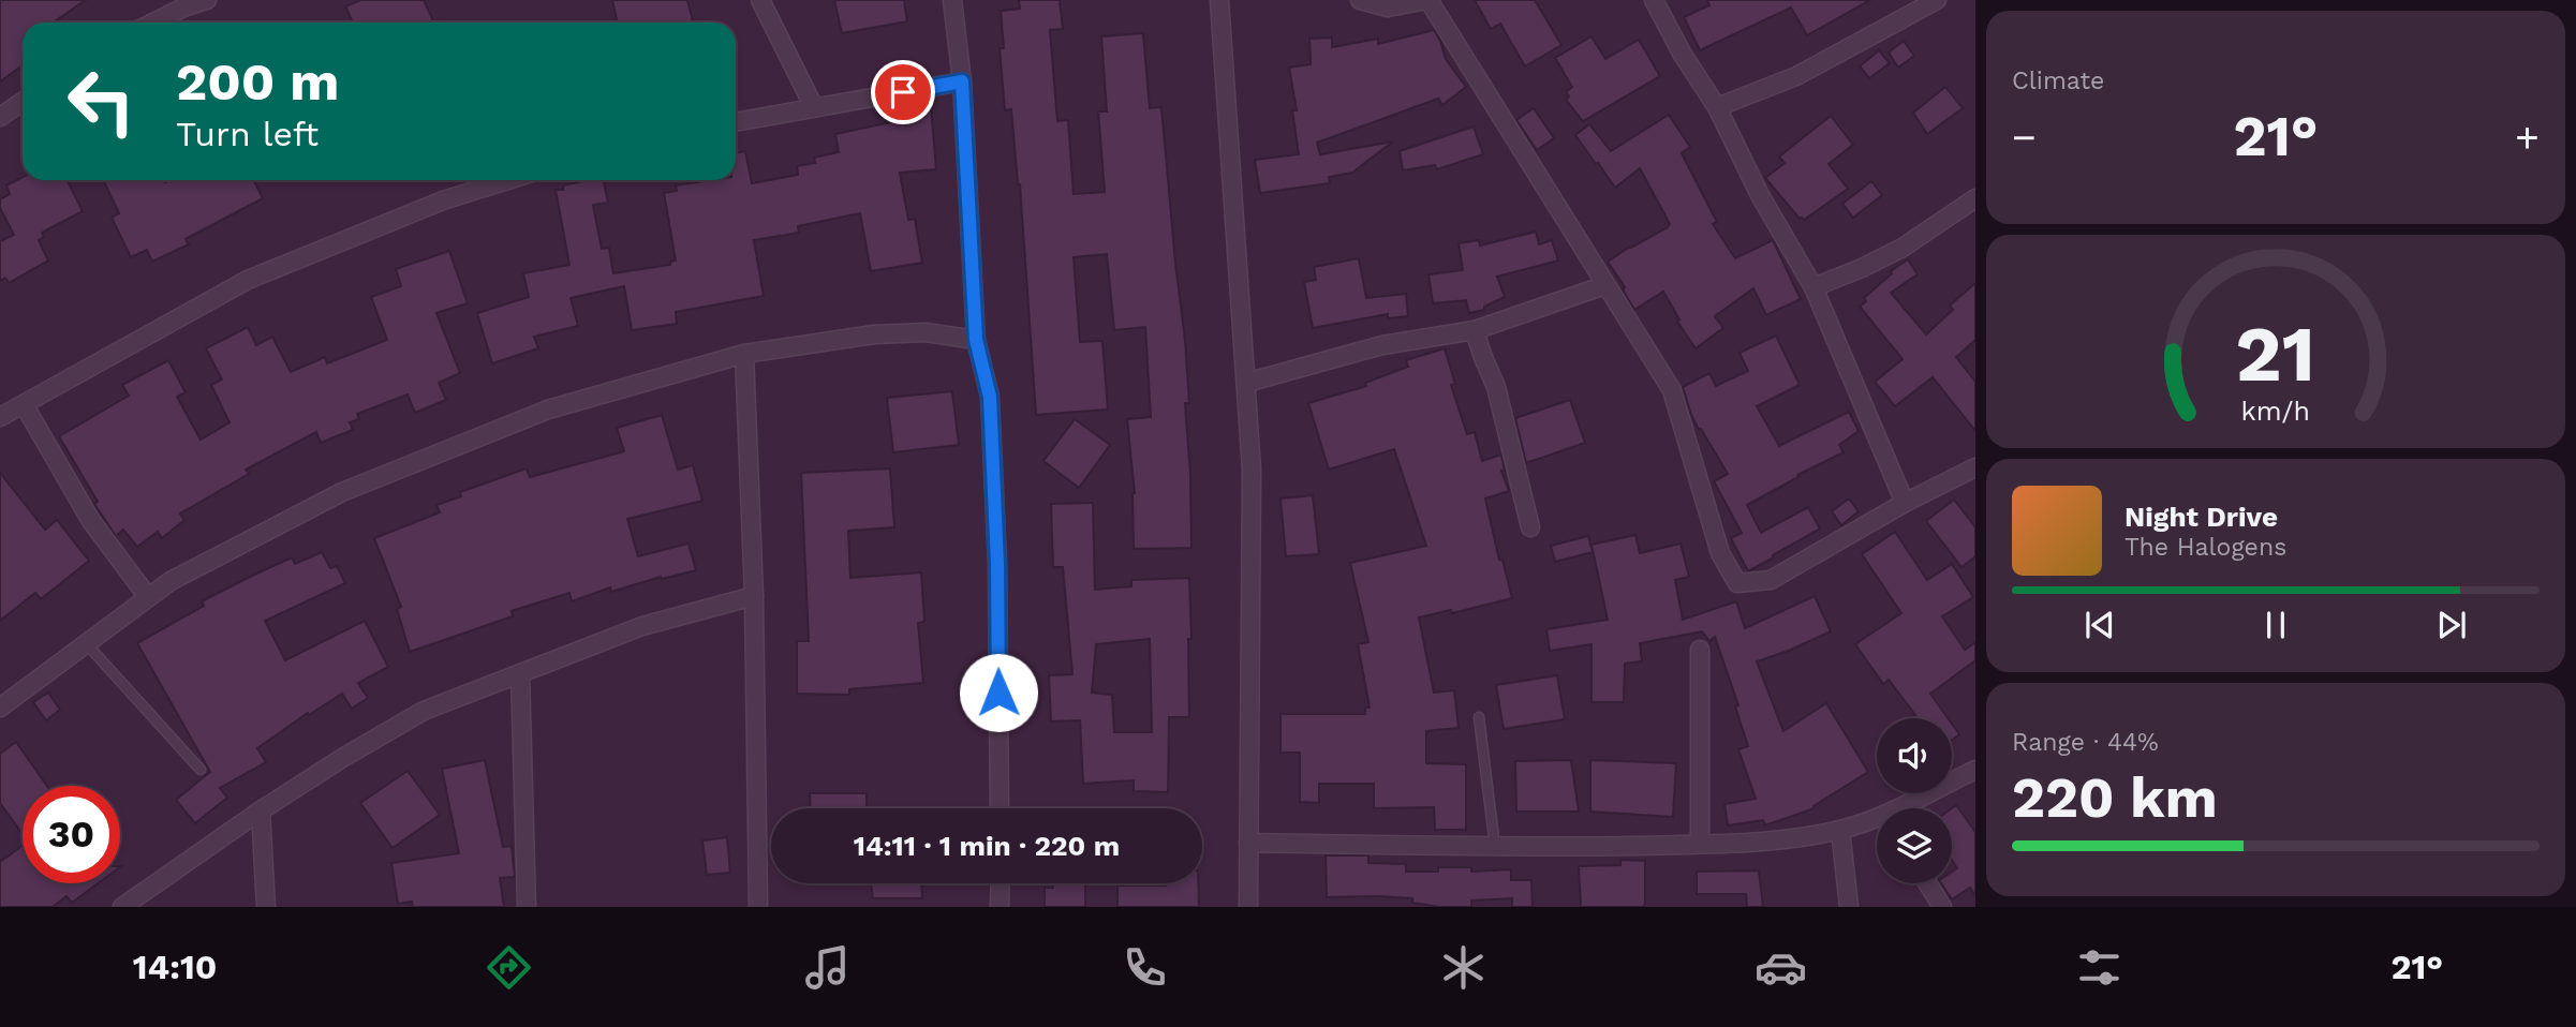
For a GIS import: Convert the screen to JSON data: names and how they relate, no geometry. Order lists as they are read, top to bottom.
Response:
{
  "page": {
    "tile": [
      "Climate",
      ["Range · 44%", "220 km"]
    ],
    "turn": ["200 m", "Turn left"],
    "heat": ["−", "21°", "+"],
    "song": ["Night Drive", "The Halogens"],
    "limit": "30",
    "trip": "14:11 · 1 min · 220 m",
    "tabs": ["14:10", "21°"],
    "gauge": ["21", "km/h"]
  }
}
